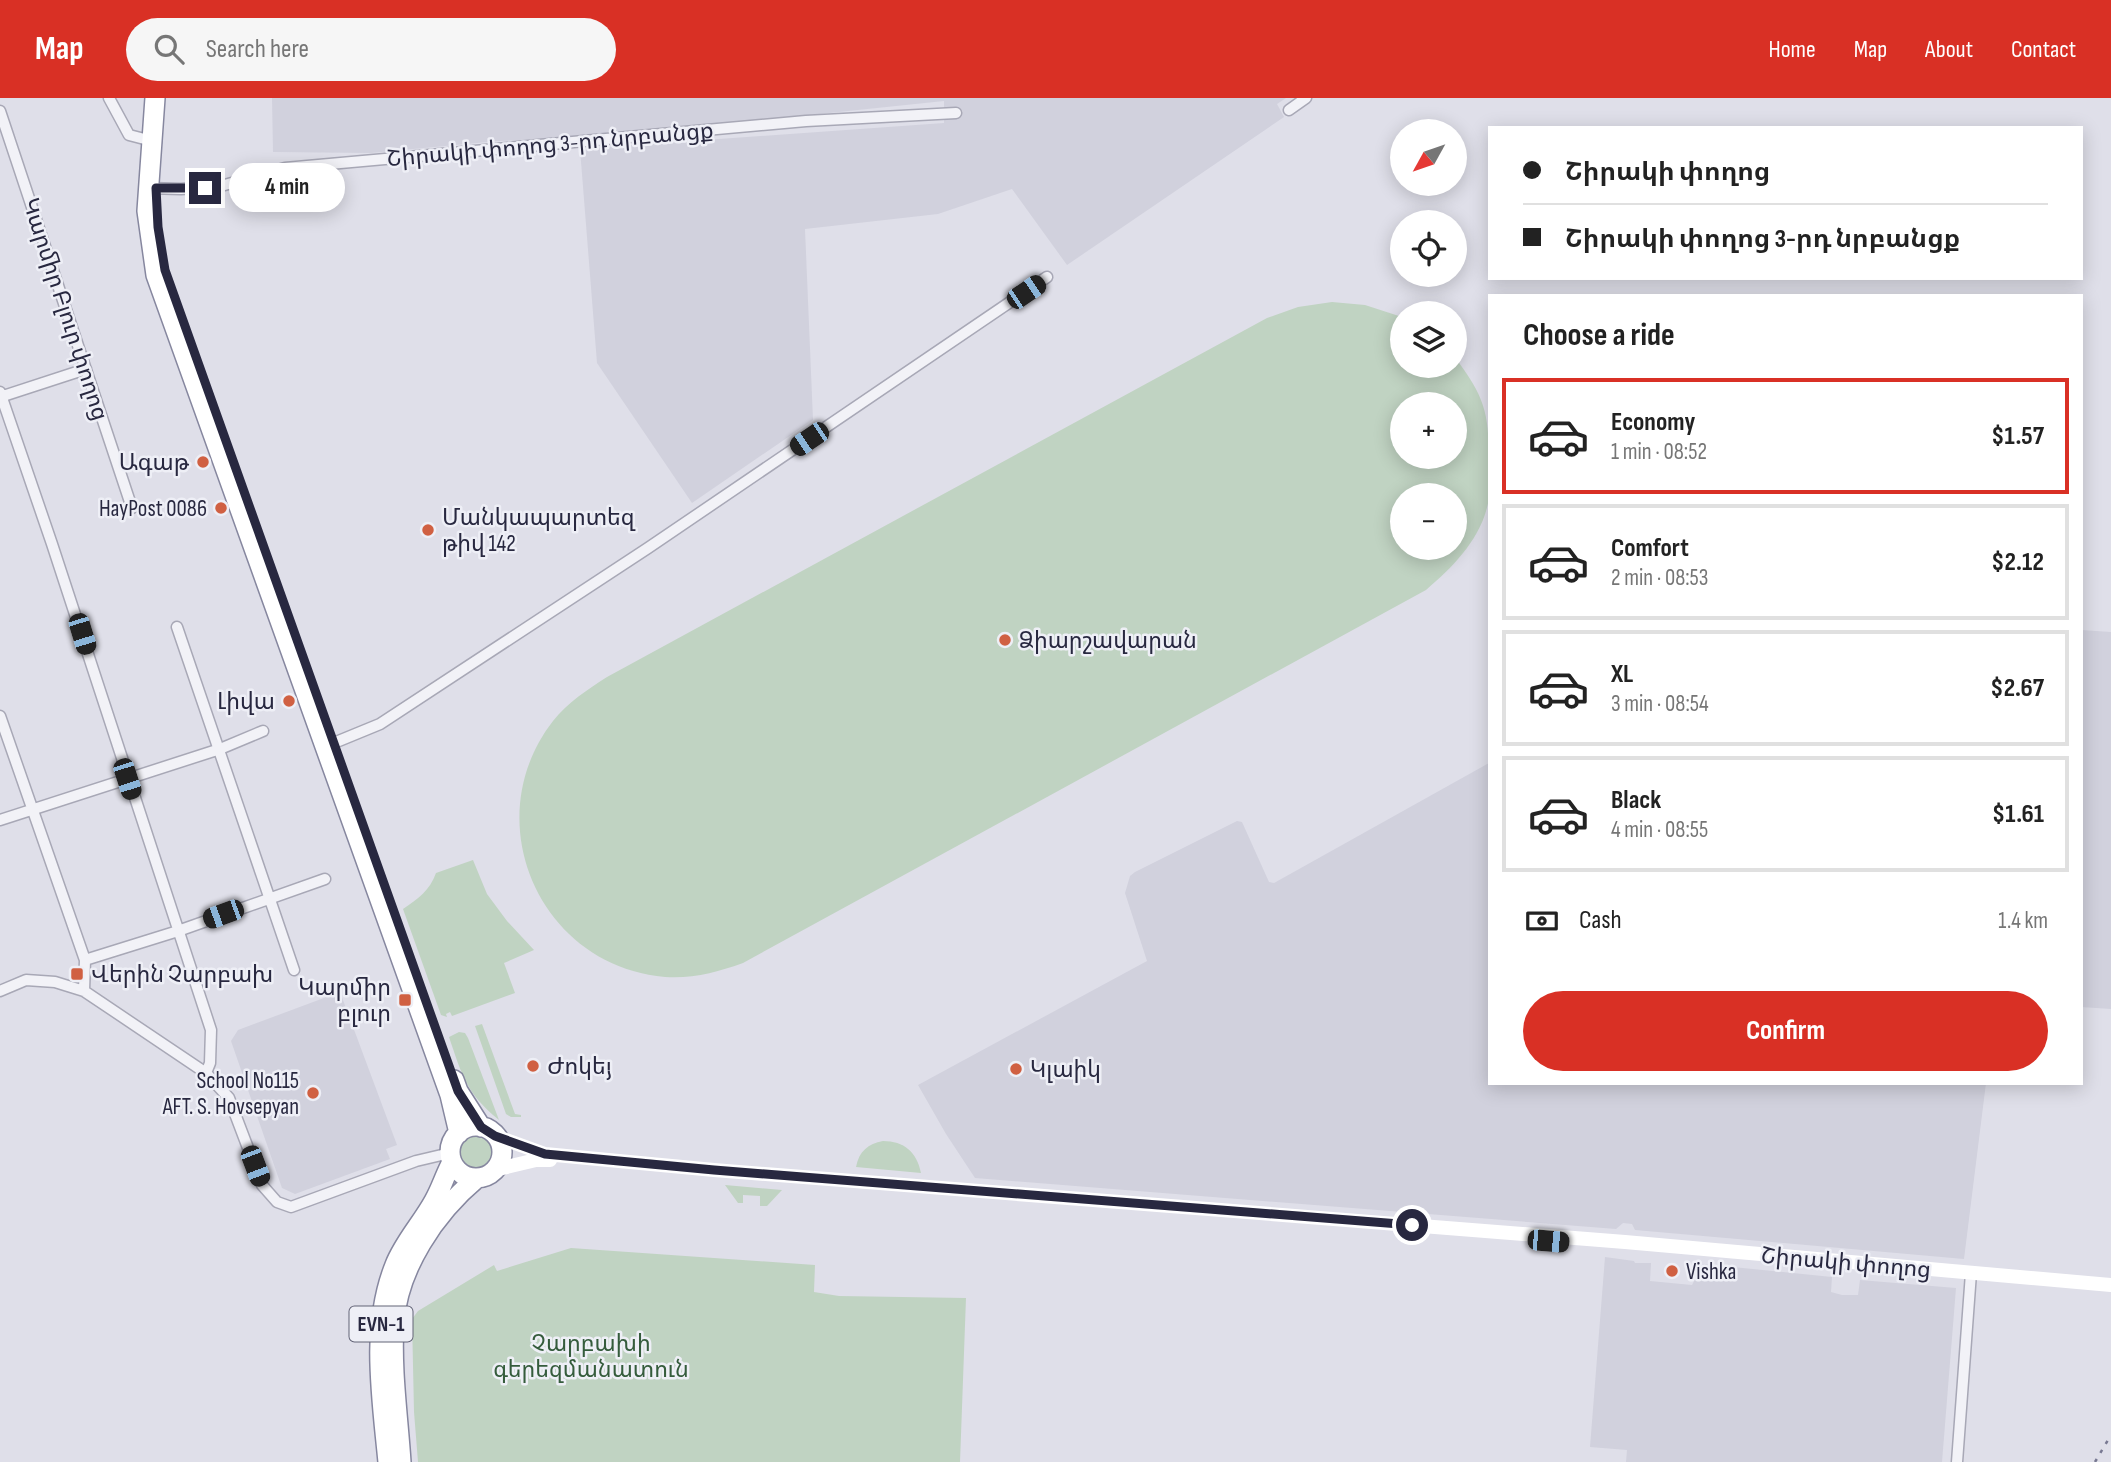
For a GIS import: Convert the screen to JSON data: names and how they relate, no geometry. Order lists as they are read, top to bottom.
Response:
{
  "streets": {
    "highway": ["EVN-1"],
    "main road": ["Շիրակի փողոց"],
    "street": ["Շիրակի փողոց 3-րդ նրբանցք", "Կարմիր Բլուր փողոց"]
  },
  "crossings": [
    ["Շիրակի փողոց", "EVN-1"]
  ],
  "parks": ["Չարբախի գերեզմանատուն"],
  "places": {
    "other": [
      "Ագաթ",
      "HayPost 0086",
      "Մանկապարտեզ թիվ 142",
      "Ձիարշավարան",
      "Լիվա",
      "Ժոկեյ",
      "Կլաիկ",
      "School No115 AFT. S. Hovsepyan",
      "Vishka"
    ],
    "transit": ["Վերին Չարբախ", "Կարմիր բլուր"]
  },
  "north": "bottom left",
  "page": {
    "header": "Map",
    "search": "Search here",
    "nav": [
      "Home",
      "Map",
      "About",
      "Contact"
    ],
    "map_buttons": ["+", "−"],
    "banner": ["Շիրակի փողոց", "Շիրակի փողոց 3-րդ նրբանցք"],
    "bubble": "4 min",
    "heading": "Choose a ride",
    "list": [
      {
        "name": "Economy",
        "note": "1 min · 08:52",
        "value": "$1.57"
      },
      {
        "name": "Comfort",
        "note": "2 min · 08:53",
        "value": "$2.12"
      },
      {
        "name": "XL",
        "note": "3 min · 08:54",
        "value": "$2.67"
      },
      {
        "name": "Black",
        "note": "4 min · 08:55",
        "value": "$1.61"
      }
    ],
    "pay": ["Cash", "1.4 km"],
    "buttons": "Confirm"
  }
}
